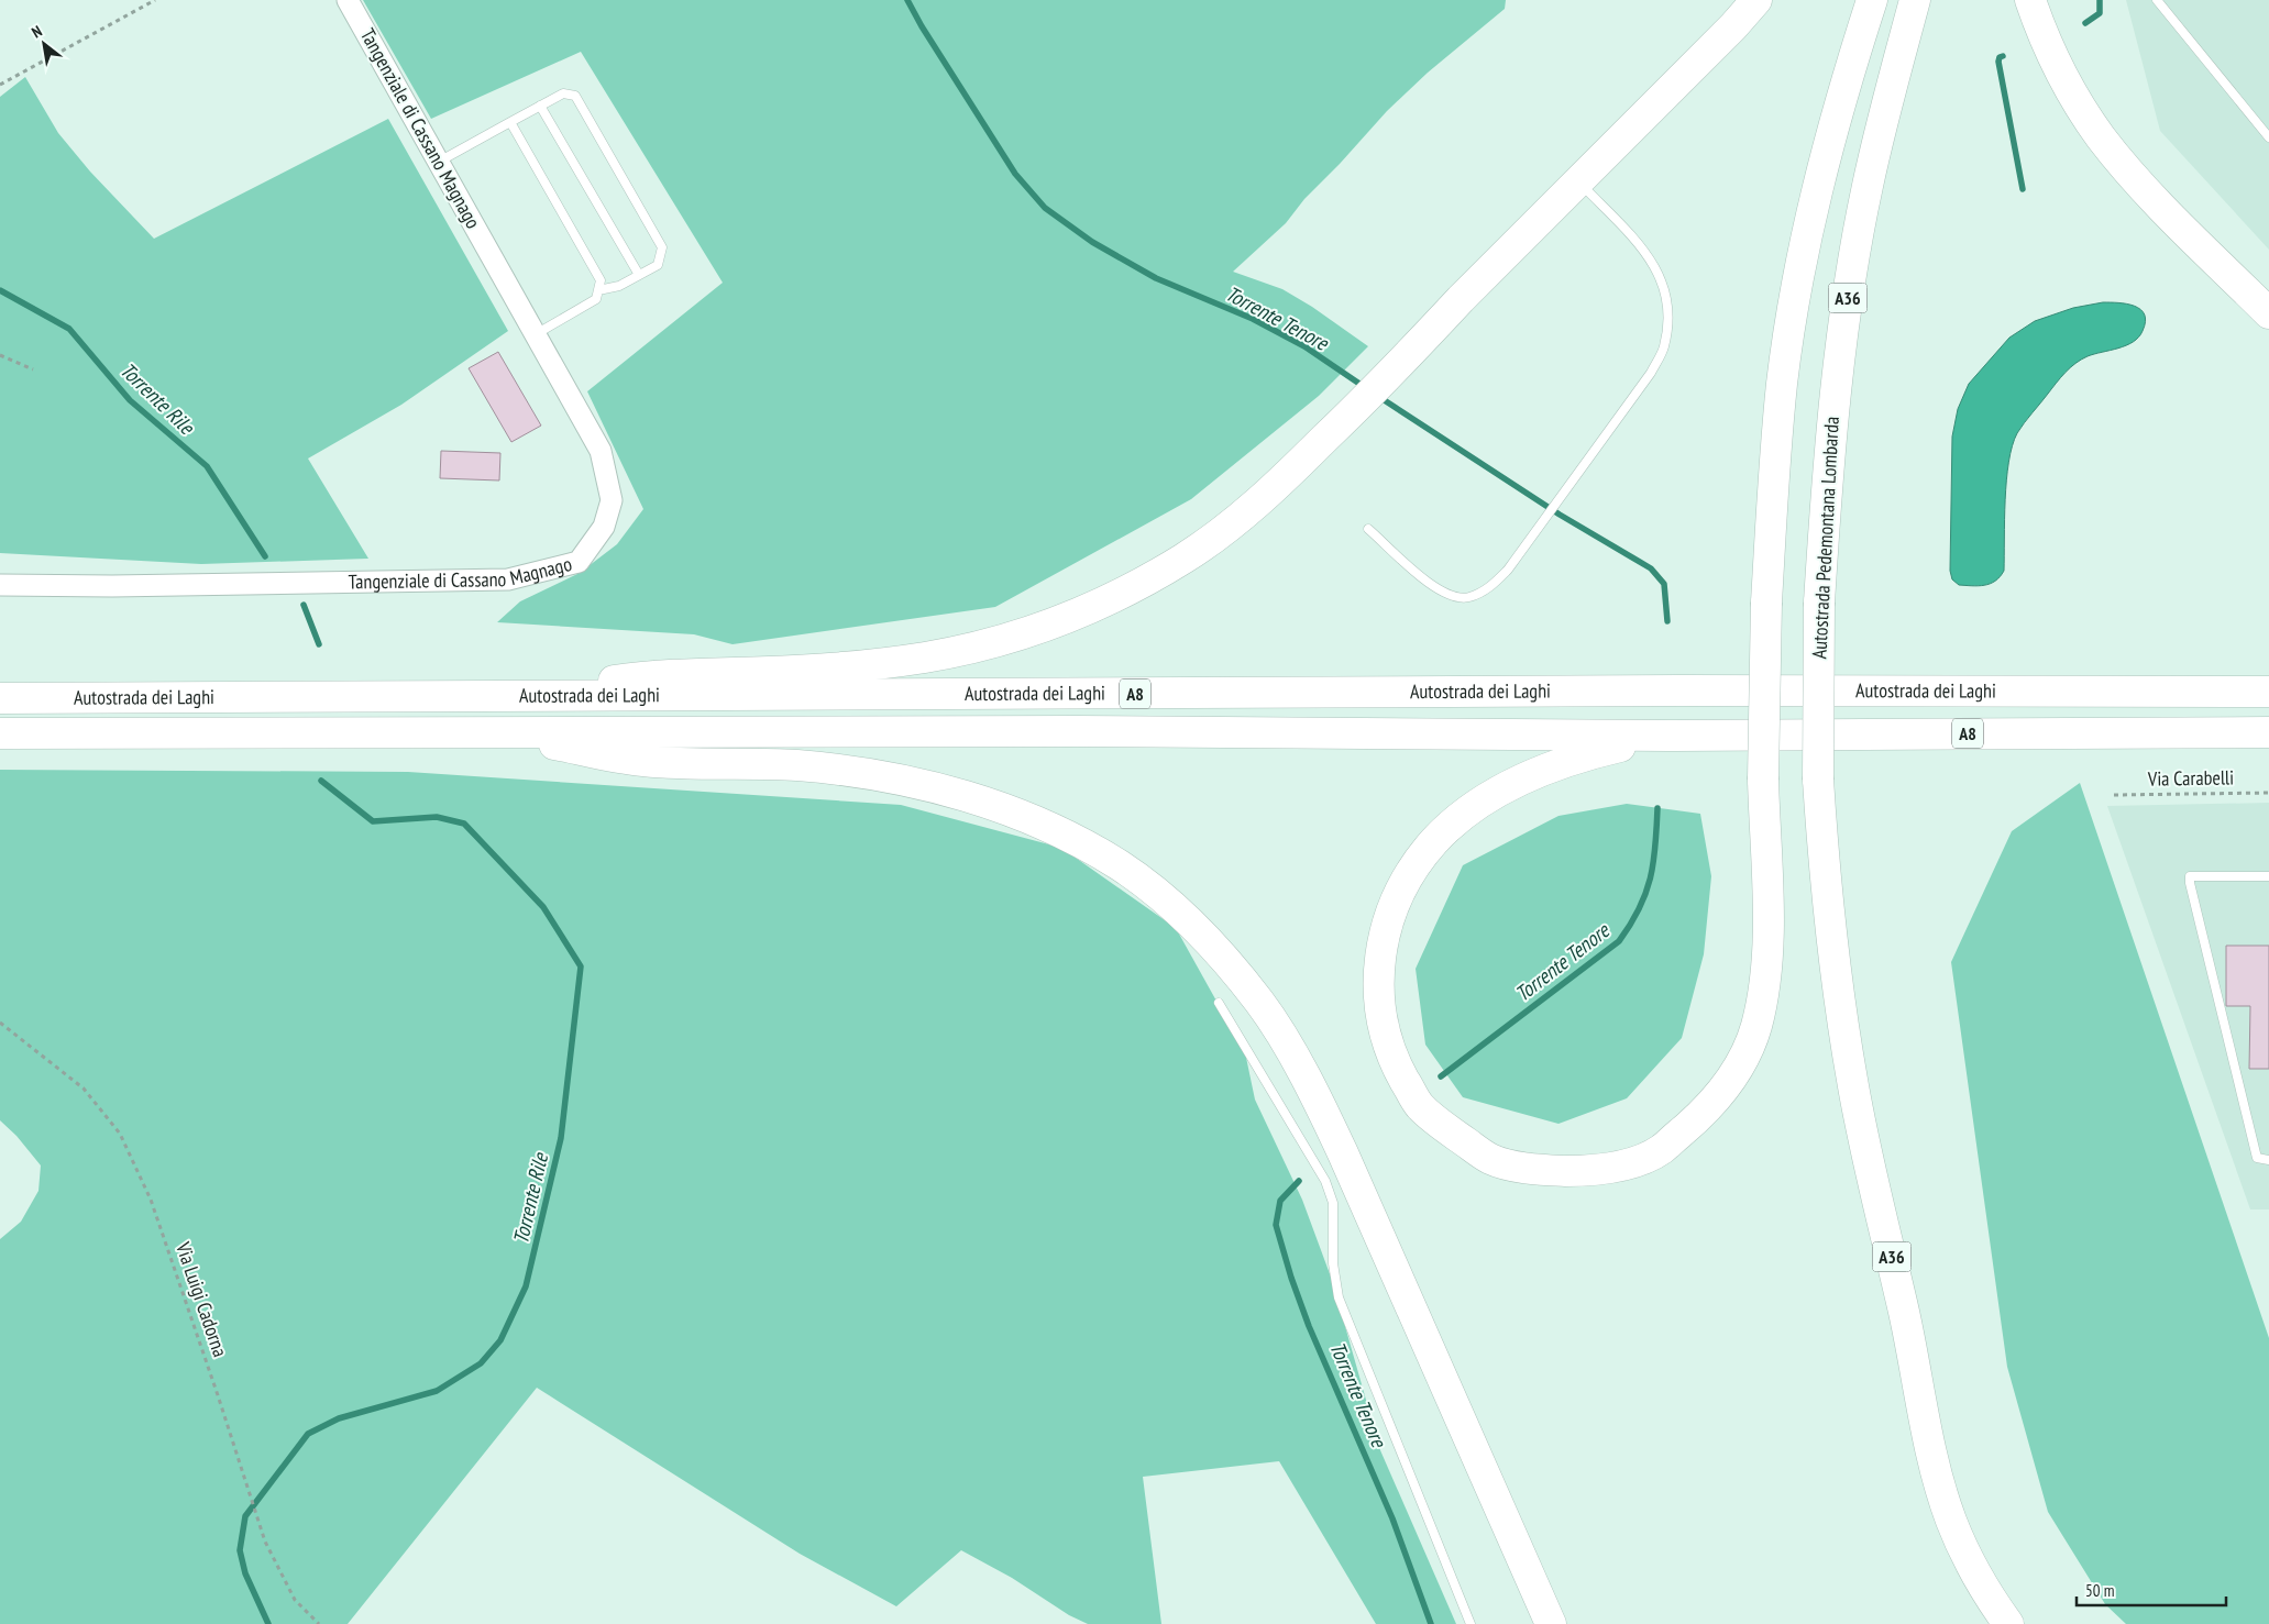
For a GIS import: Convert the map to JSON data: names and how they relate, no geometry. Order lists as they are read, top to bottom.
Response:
{
  "streets": {
    "highway": [
      "A36",
      "Autostrada Pedemontana Lombarda",
      "Autostrada dei Laghi",
      "A8"
    ],
    "street": ["Tangenziale di Cassano Magnago"],
    "path": ["Via Carabelli", "Via Luigi Cadorna"]
  },
  "water": ["Torrente Tenore", "Torrente Rile"],
  "scale_bar": "50 m",
  "north": "top left"
}
